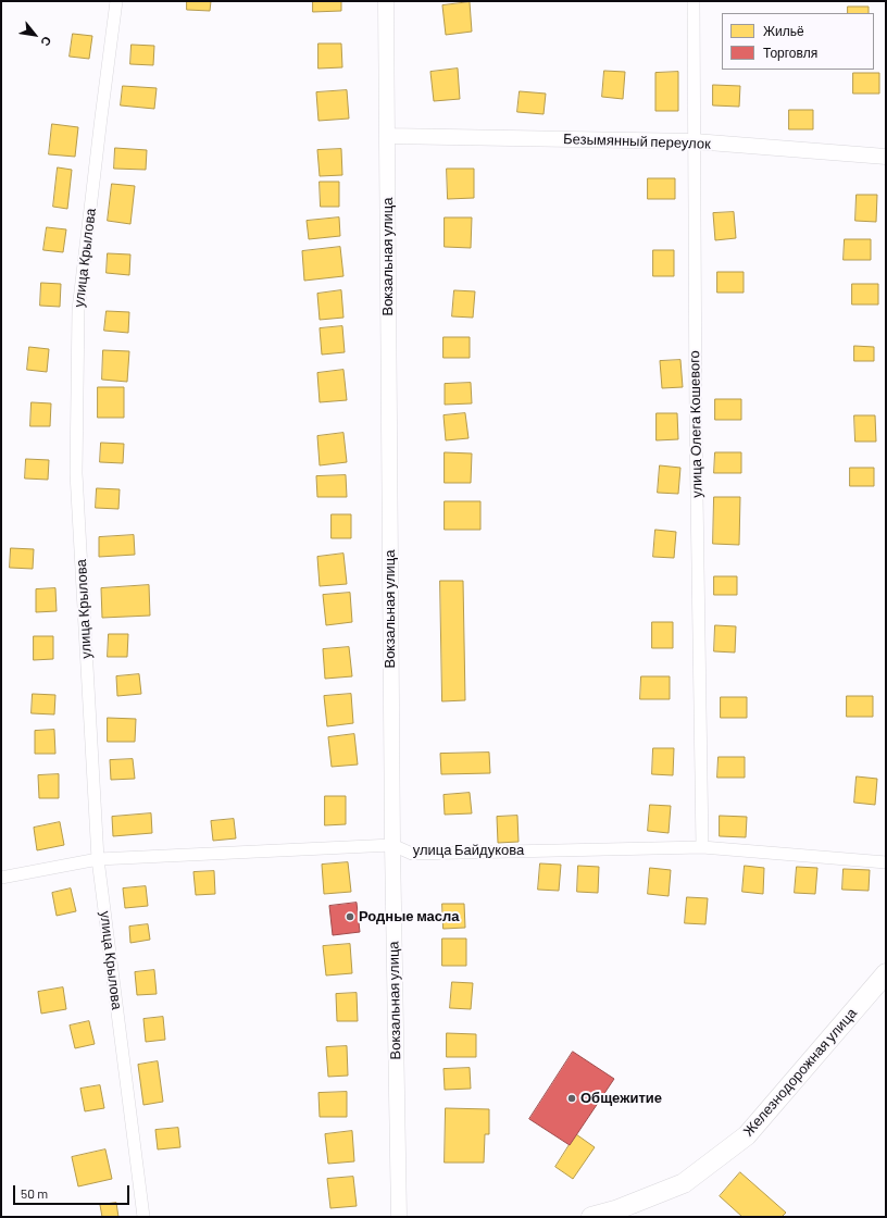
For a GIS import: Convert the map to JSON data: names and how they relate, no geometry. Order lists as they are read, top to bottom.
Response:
{
  "streets": {
    "main road": ["Железнодорожная улица"],
    "street": [
      "Безымянный переулок",
      "Вокзальная улица",
      "улица Крылова",
      "улица Олега Кошевого",
      "улица Байдукова"
    ]
  },
  "crossings": [
    ["Безымянный переулок", "Вокзальная улица"],
    ["Безымянный переулок", "улица Олега Кошевого"],
    ["Вокзальная улица", "улица Байдукова"],
    ["улица Крылова", "улица Байдукова"],
    ["улица Олега Кошевого", "улица Байдукова"]
  ],
  "places": ["Родные масла", "Общежитие"],
  "legend": ["Жильё", "Торговля"],
  "scale_bar": "50 m",
  "north": "bottom right"
}
